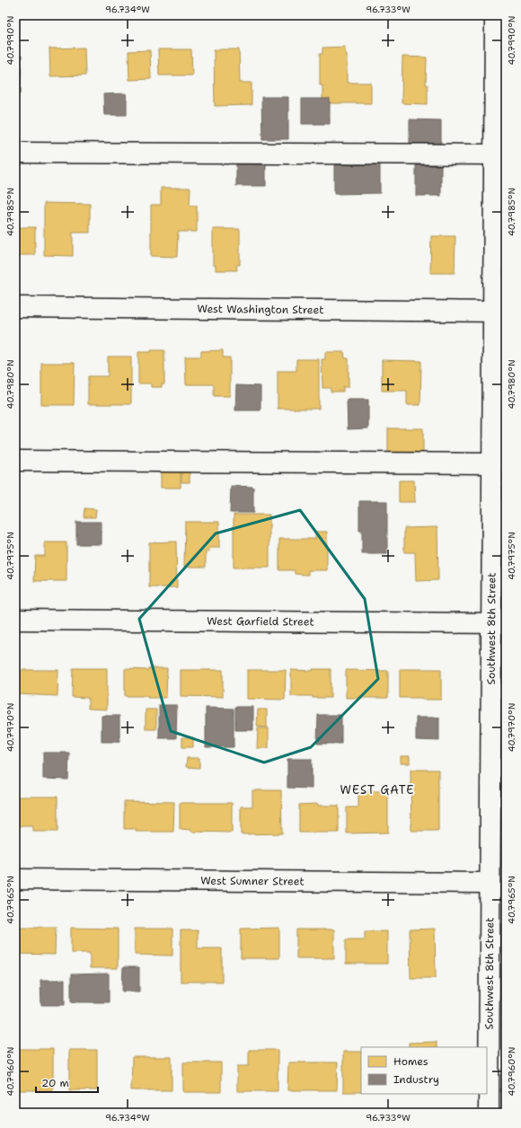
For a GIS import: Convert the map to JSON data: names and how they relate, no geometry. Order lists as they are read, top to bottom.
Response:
{
  "streets": {
    "street": [
      "West Washington Street",
      "West Garfield Street",
      "Southwest 8th Street",
      "West Sumner Street"
    ]
  },
  "crossings": [
    ["West Washington Street", "Southwest 8th Street"],
    ["West Garfield Street", "Southwest 8th Street"],
    ["Southwest 8th Street", "West Sumner Street"]
  ],
  "districts": ["WEST GATE"],
  "legend": ["Homes", "Industry"],
  "scale_bar": "20 m",
  "coordinates": [
    "96.734°W",
    "96.733°W",
    "40.7990°N",
    "40.7985°N",
    "40.7980°N",
    "40.7975°N",
    "40.7970°N",
    "40.7965°N",
    "40.7960°N"
  ]
}
